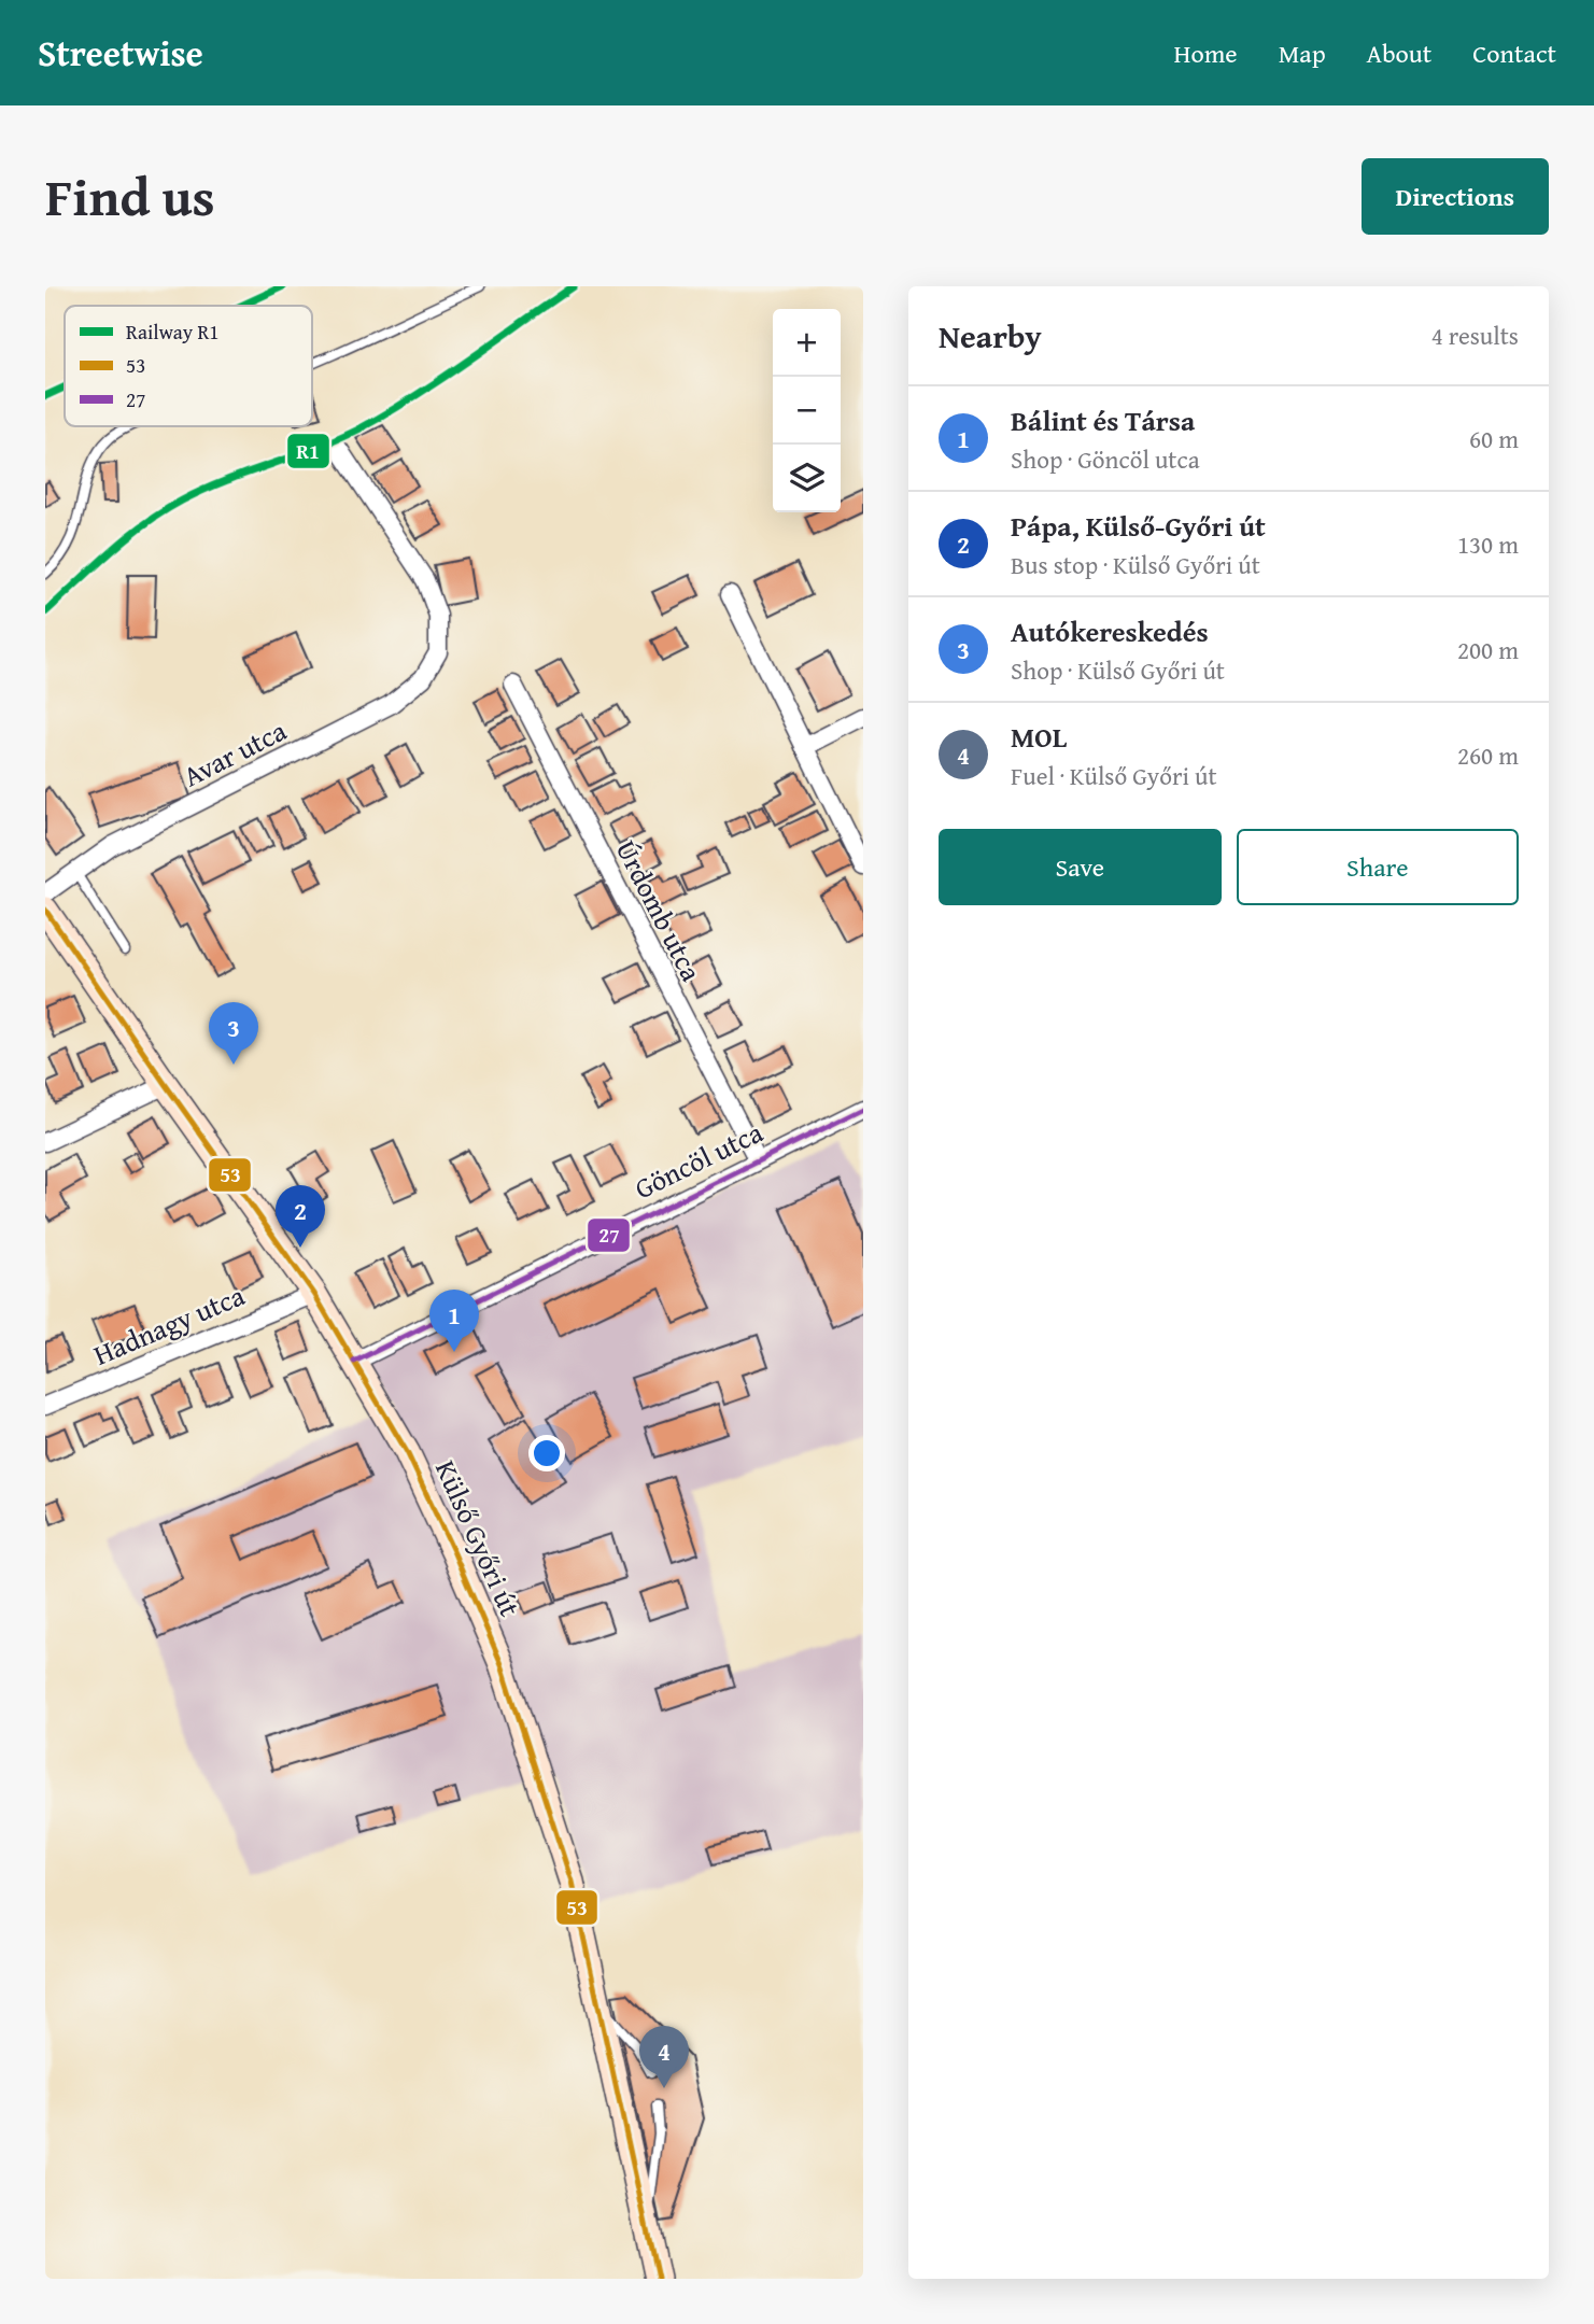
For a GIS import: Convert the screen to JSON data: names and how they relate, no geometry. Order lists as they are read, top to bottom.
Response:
{
  "streets": {
    "main road": ["Külső Győri út"],
    "street": [
      "Avar utca",
      "Úrdomb utca",
      "Göncöl utca",
      "Hadnagy utca"
    ]
  },
  "crossings": [
    ["Úrdomb utca", "Göncöl utca"],
    ["Göncöl utca", "Külső Győri út"],
    ["Hadnagy utca", "Külső Győri út"]
  ],
  "lines": ["rail line R1", "transit line 53", "transit line 27"],
  "legend": ["Railway R1", "53", "27"],
  "page": {
    "header": "Streetwise",
    "nav": [
      "Home",
      "Map",
      "About",
      "Contact"
    ],
    "title": "Find us",
    "buttons": [
      "Directions",
      ["Save", "Share"]
    ],
    "heading": ["Nearby", "4 results"],
    "map_buttons": ["+", "−"],
    "list": [
      {
        "mark": "1",
        "name": "Bálint és Társa",
        "note": "Shop · Göncöl utca",
        "value": "60 m"
      },
      {
        "mark": "2",
        "name": "Pápa, Külső-Győri út",
        "note": "Bus stop · Külső Győri út",
        "value": "130 m"
      },
      {
        "mark": "3",
        "name": "Autókereskedés",
        "note": "Shop · Külső Győri út",
        "value": "200 m"
      },
      {
        "mark": "4",
        "name": "MOL",
        "note": "Fuel · Külső Győri út",
        "value": "260 m"
      }
    ],
    "pins": [
      "3",
      "2",
      "1",
      "4"
    ]
  }
}
